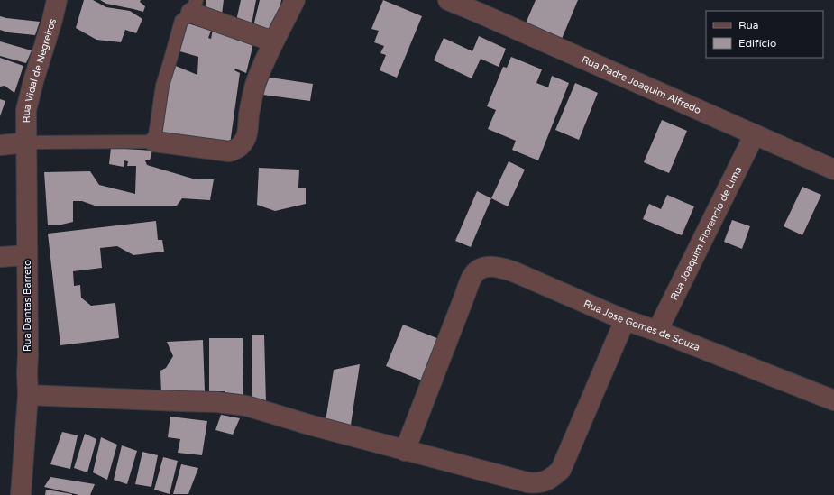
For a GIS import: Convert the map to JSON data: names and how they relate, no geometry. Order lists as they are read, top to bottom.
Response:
{
  "streets": {
    "street": [
      "Rua Vidal de Negreiros",
      "Rua Padre Joaquim Alfredo",
      "Rua Joaquim Florencio de Lima",
      "Rua Dantas Barreto",
      "Rua Jose Gomes de Souza"
    ]
  },
  "crossings": [
    ["Rua Vidal de Negreiros", "Rua Dantas Barreto"],
    ["Rua Padre Joaquim Alfredo", "Rua Joaquim Florencio de Lima"],
    ["Rua Joaquim Florencio de Lima", "Rua Jose Gomes de Souza"]
  ],
  "legend": ["Rua", "Edifício"]
}
